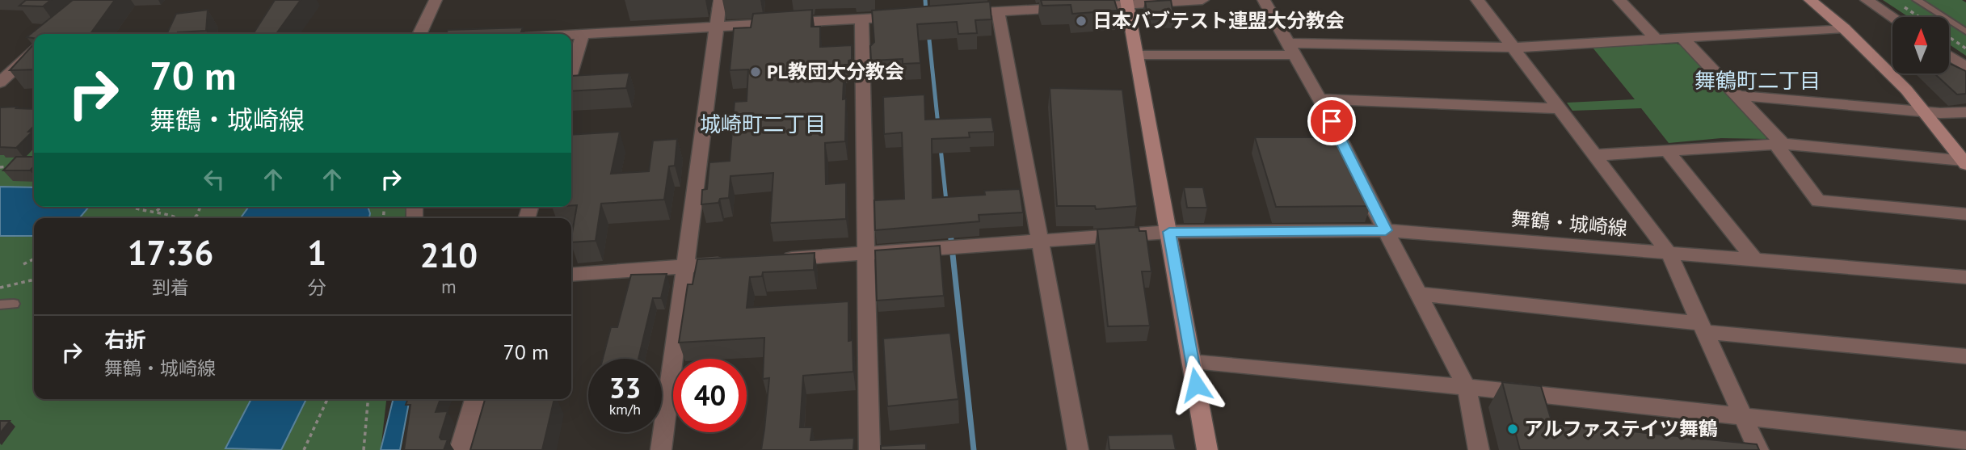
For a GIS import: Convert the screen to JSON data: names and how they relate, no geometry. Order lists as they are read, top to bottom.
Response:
{
  "streets": {
    "street": ["舞鶴・城崎線"]
  },
  "districts": ["舞鶴町二丁目", "城崎町二丁目"],
  "places": ["日本バブテスト連盟大分教会", "PL教団大分教会", "アルファステイツ舞鶴"],
  "north": "top",
  "page": {
    "turn": ["70 m", "舞鶴・城崎線"],
    "eta": [
      "17:36",
      "到着",
      "1",
      "分",
      "210",
      "m"
    ],
    "list": [
      {
        "name": "右折",
        "note": "舞鶴・城崎線",
        "value": "70 m"
      }
    ],
    "speed": "33 km/h",
    "limit": "40"
  }
}
